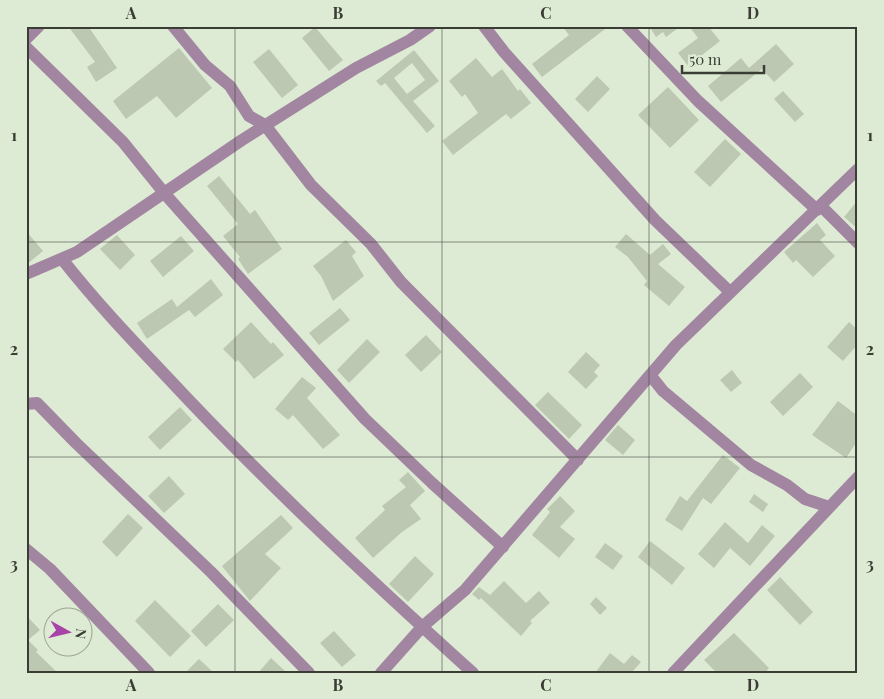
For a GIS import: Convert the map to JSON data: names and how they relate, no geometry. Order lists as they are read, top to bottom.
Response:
{
  "scale_bar": "50 m",
  "north": "right",
  "grid": {
    "columns": [
      "A",
      "B",
      "C",
      "D"
    ],
    "rows": ["1", "2", "3"]
  }
}
